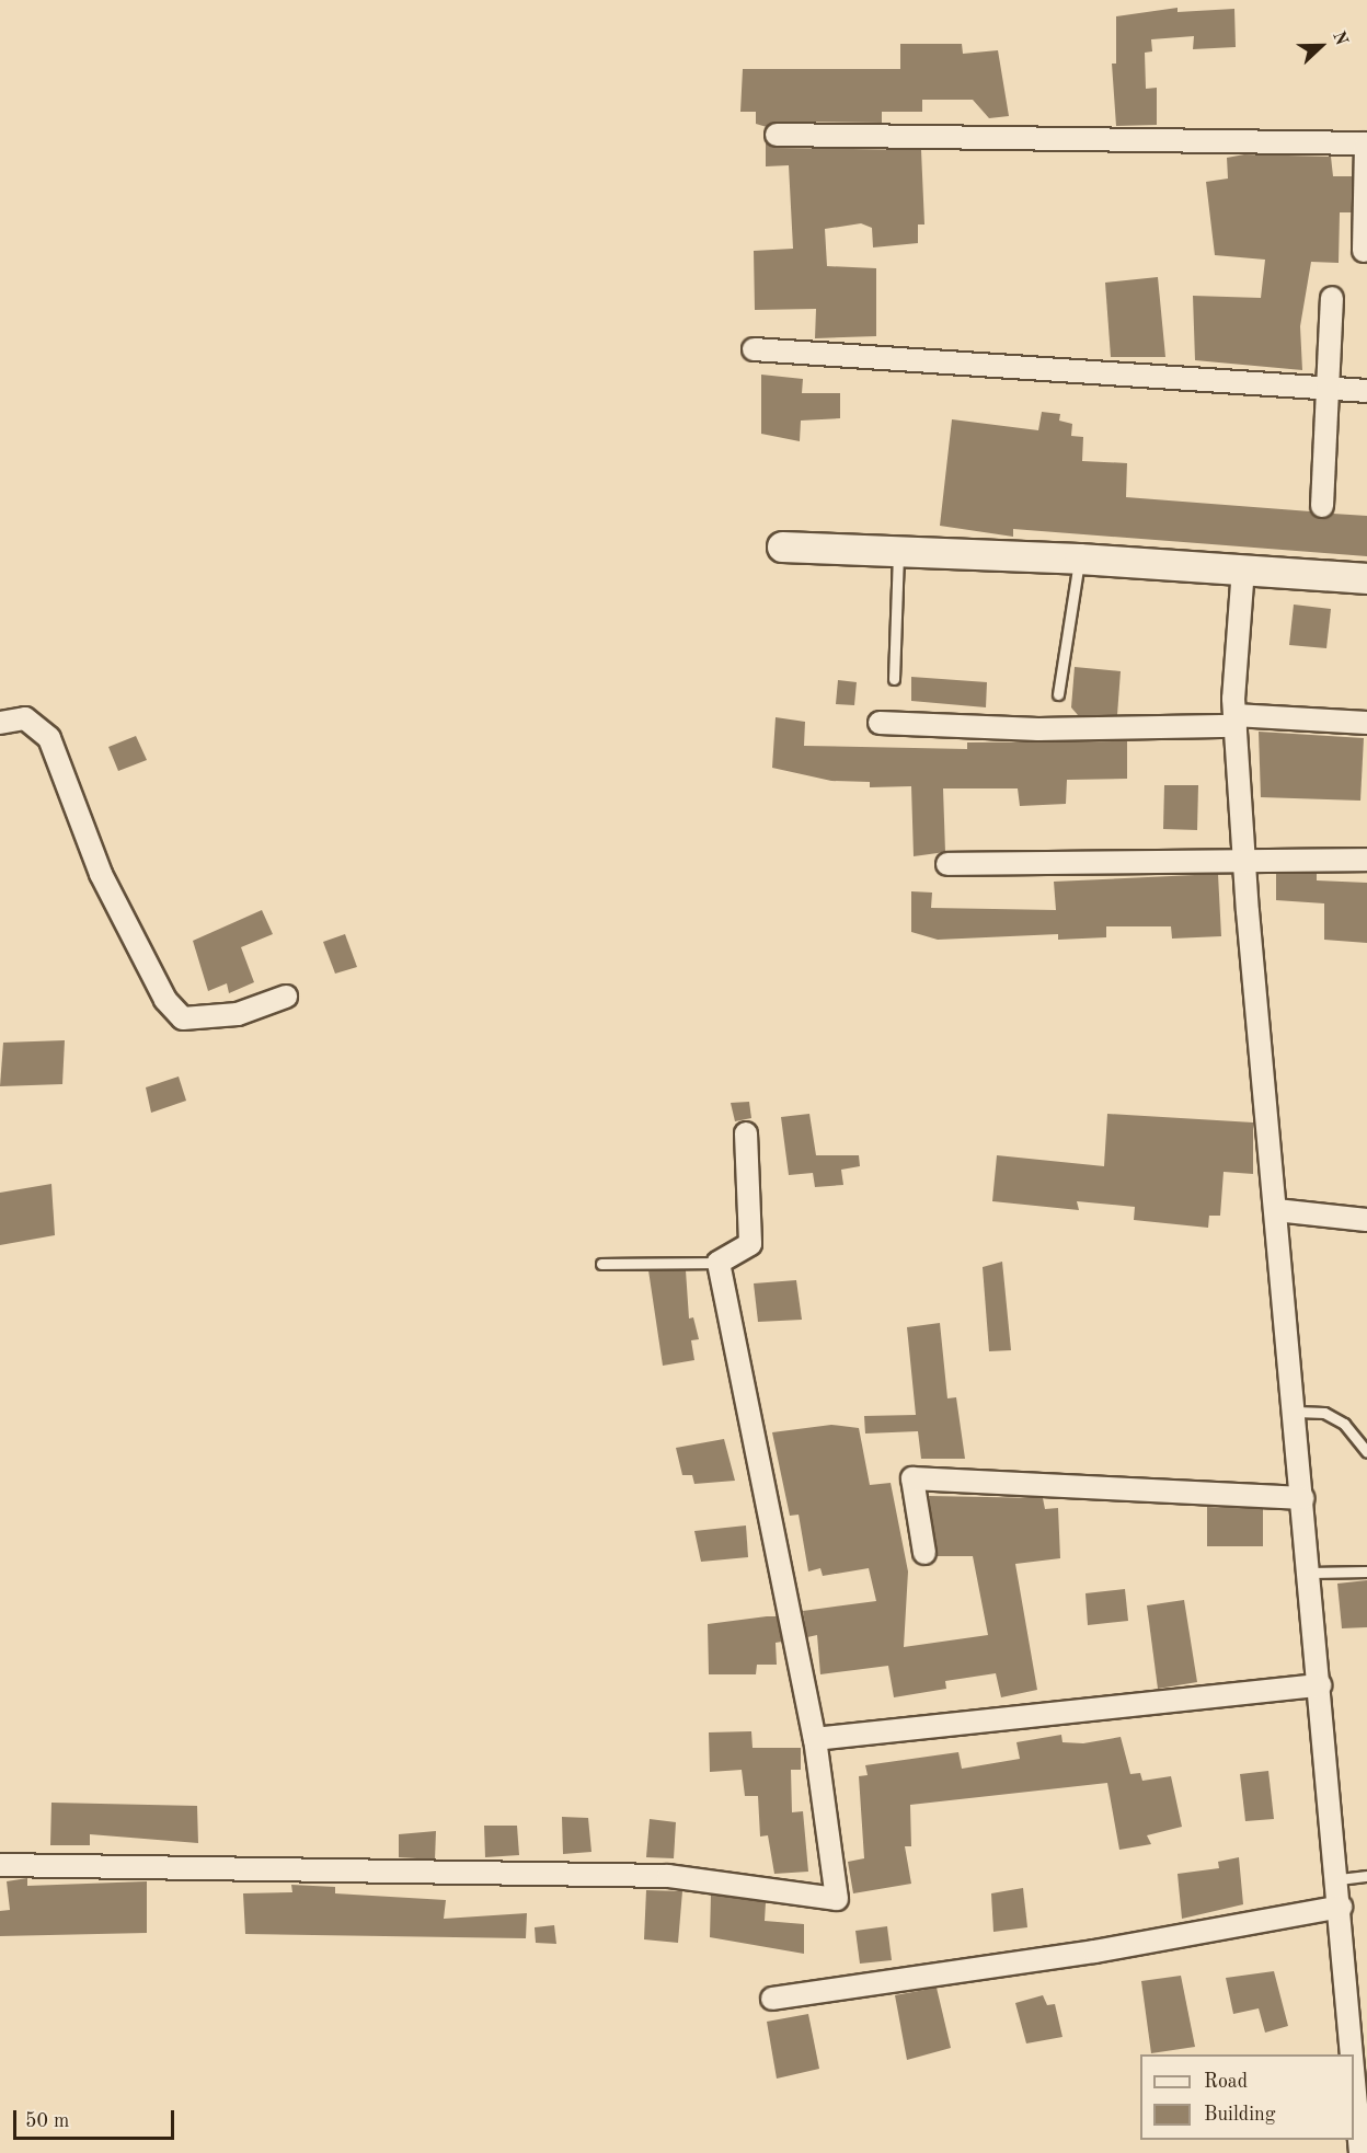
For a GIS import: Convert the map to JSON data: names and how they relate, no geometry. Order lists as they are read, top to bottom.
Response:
{
  "legend": ["Road", "Building"],
  "scale_bar": "50 m",
  "north": "right"
}
